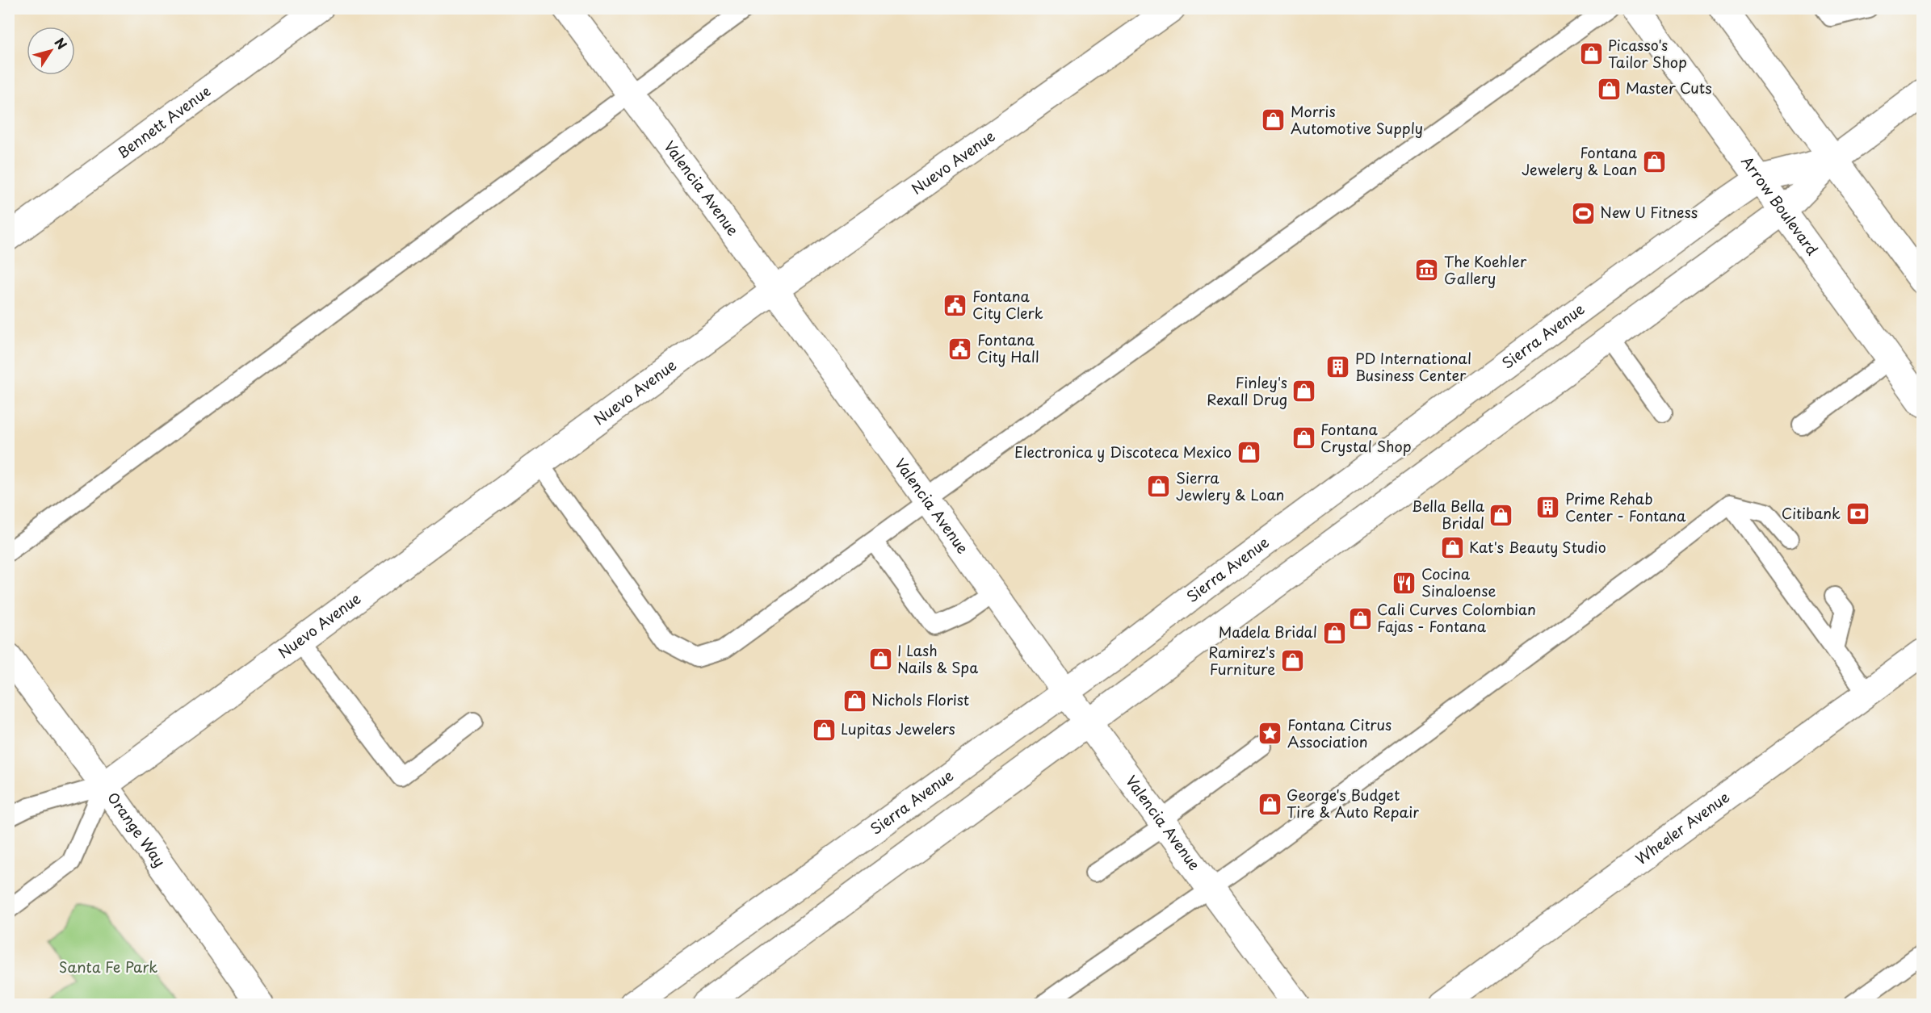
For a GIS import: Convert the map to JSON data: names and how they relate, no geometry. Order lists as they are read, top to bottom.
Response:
{
  "streets": {
    "street": [
      "Bennett Avenue",
      "Nuevo Avenue",
      "Valencia Avenue",
      "Arrow Boulevard",
      "Sierra Avenue",
      "Wheeler Avenue",
      "Orange Way"
    ]
  },
  "crossings": [
    ["Nuevo Avenue", "Valencia Avenue"],
    ["Nuevo Avenue", "Orange Way"],
    ["Valencia Avenue", "Sierra Avenue"],
    ["Arrow Boulevard", "Sierra Avenue"]
  ],
  "parks": ["Santa Fe Park"],
  "places": {
    "shop": [
      "Picasso's Tailor Shop",
      "Master Cuts",
      "Morris Automotive Supply",
      "Fontana Jewelery & Loan",
      "Finley's Rexall Drug",
      "Fontana Crystal Shop",
      "Electronica y Discoteca Mexico",
      "Sierra Jewlery & Loan",
      "Bella Bella Bridal",
      "Kat's Beauty Studio",
      "Cali Curves Colombian Fajas - Fontana",
      "Madela Bridal",
      "I Lash Nails & Spa",
      "Ramirez's Furniture",
      "Nichols Florist",
      "Lupitas Jewelers",
      "George's Budget Tire & Auto Repair"
    ],
    "sports": ["New U Fitness"],
    "museum": ["The Koehler Gallery"],
    "public building": ["Fontana City Clerk", "Fontana City Hall"],
    "building": ["PD International Business Center", "Prime Rehab Center - Fontana"],
    "bank": ["Citibank"],
    "restaurant": ["Cocina Sinaloense"],
    "place": ["Fontana Citrus Association"]
  },
  "north": "top right"
}
